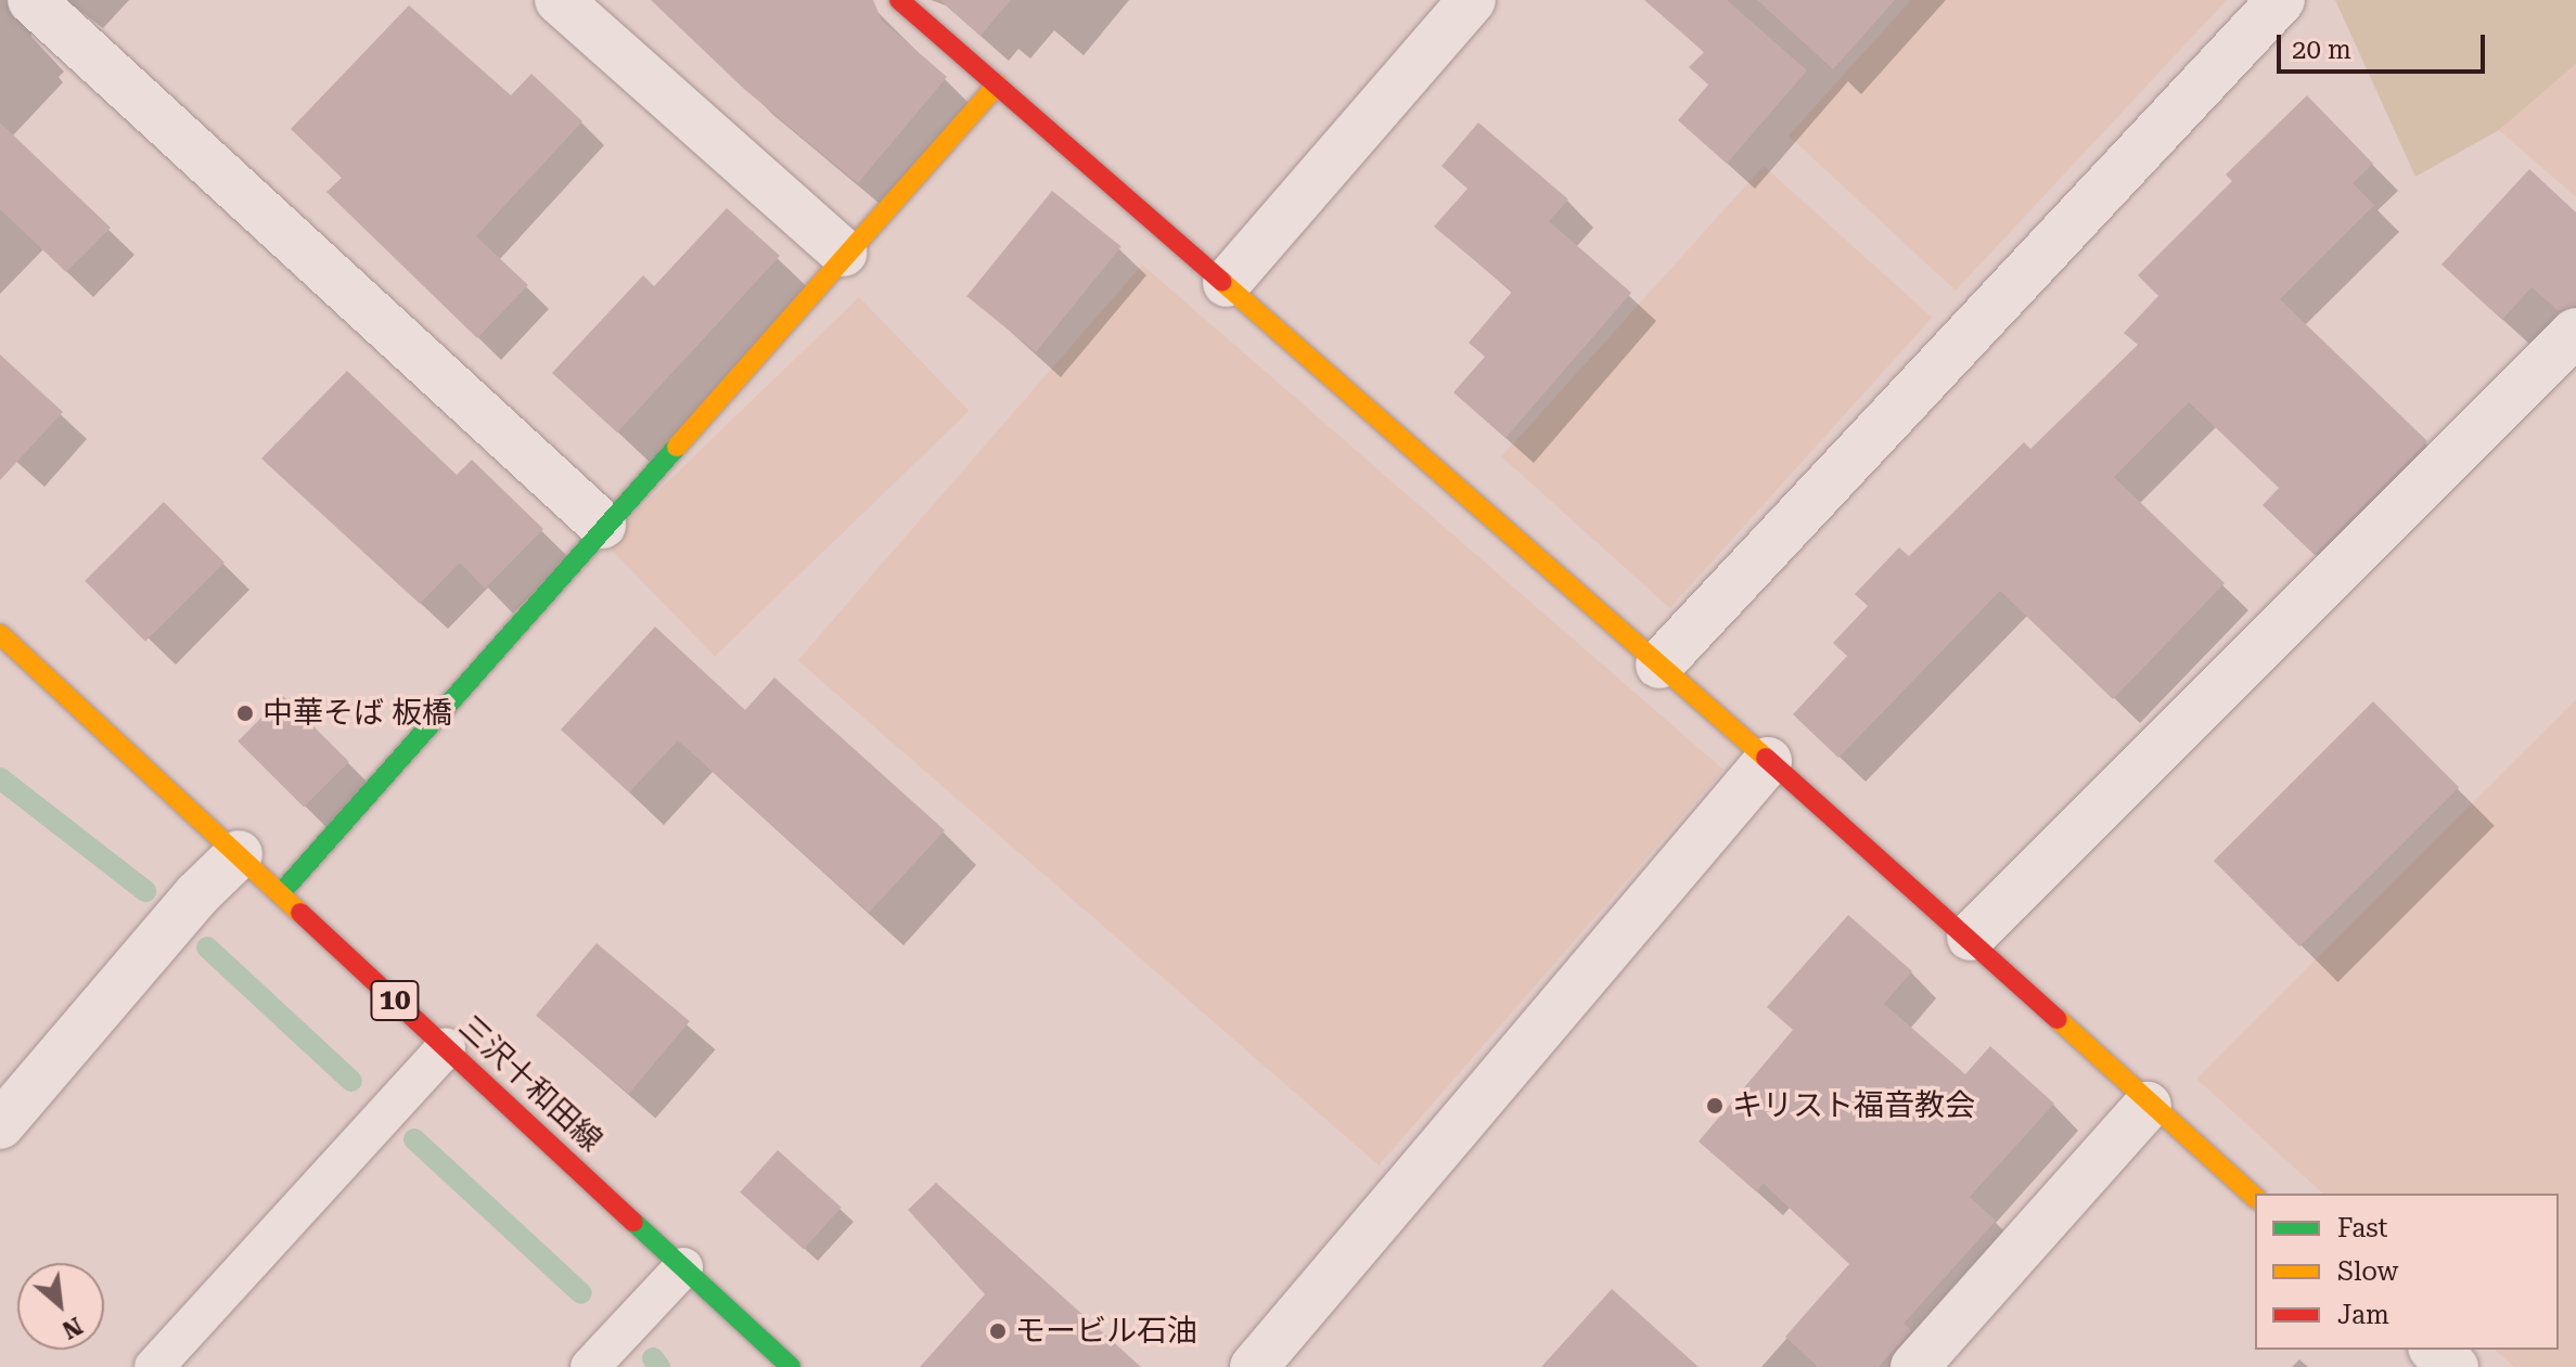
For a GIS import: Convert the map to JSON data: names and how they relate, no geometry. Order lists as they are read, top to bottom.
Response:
{
  "streets": {
    "street": ["10", "三沢十和田線"]
  },
  "places": ["中華そば 板橋", "キリスト福音教会", "モービル石油"],
  "legend": ["Fast", "Slow", "Jam"],
  "scale_bar": "20 m",
  "north": "bottom right"
}
